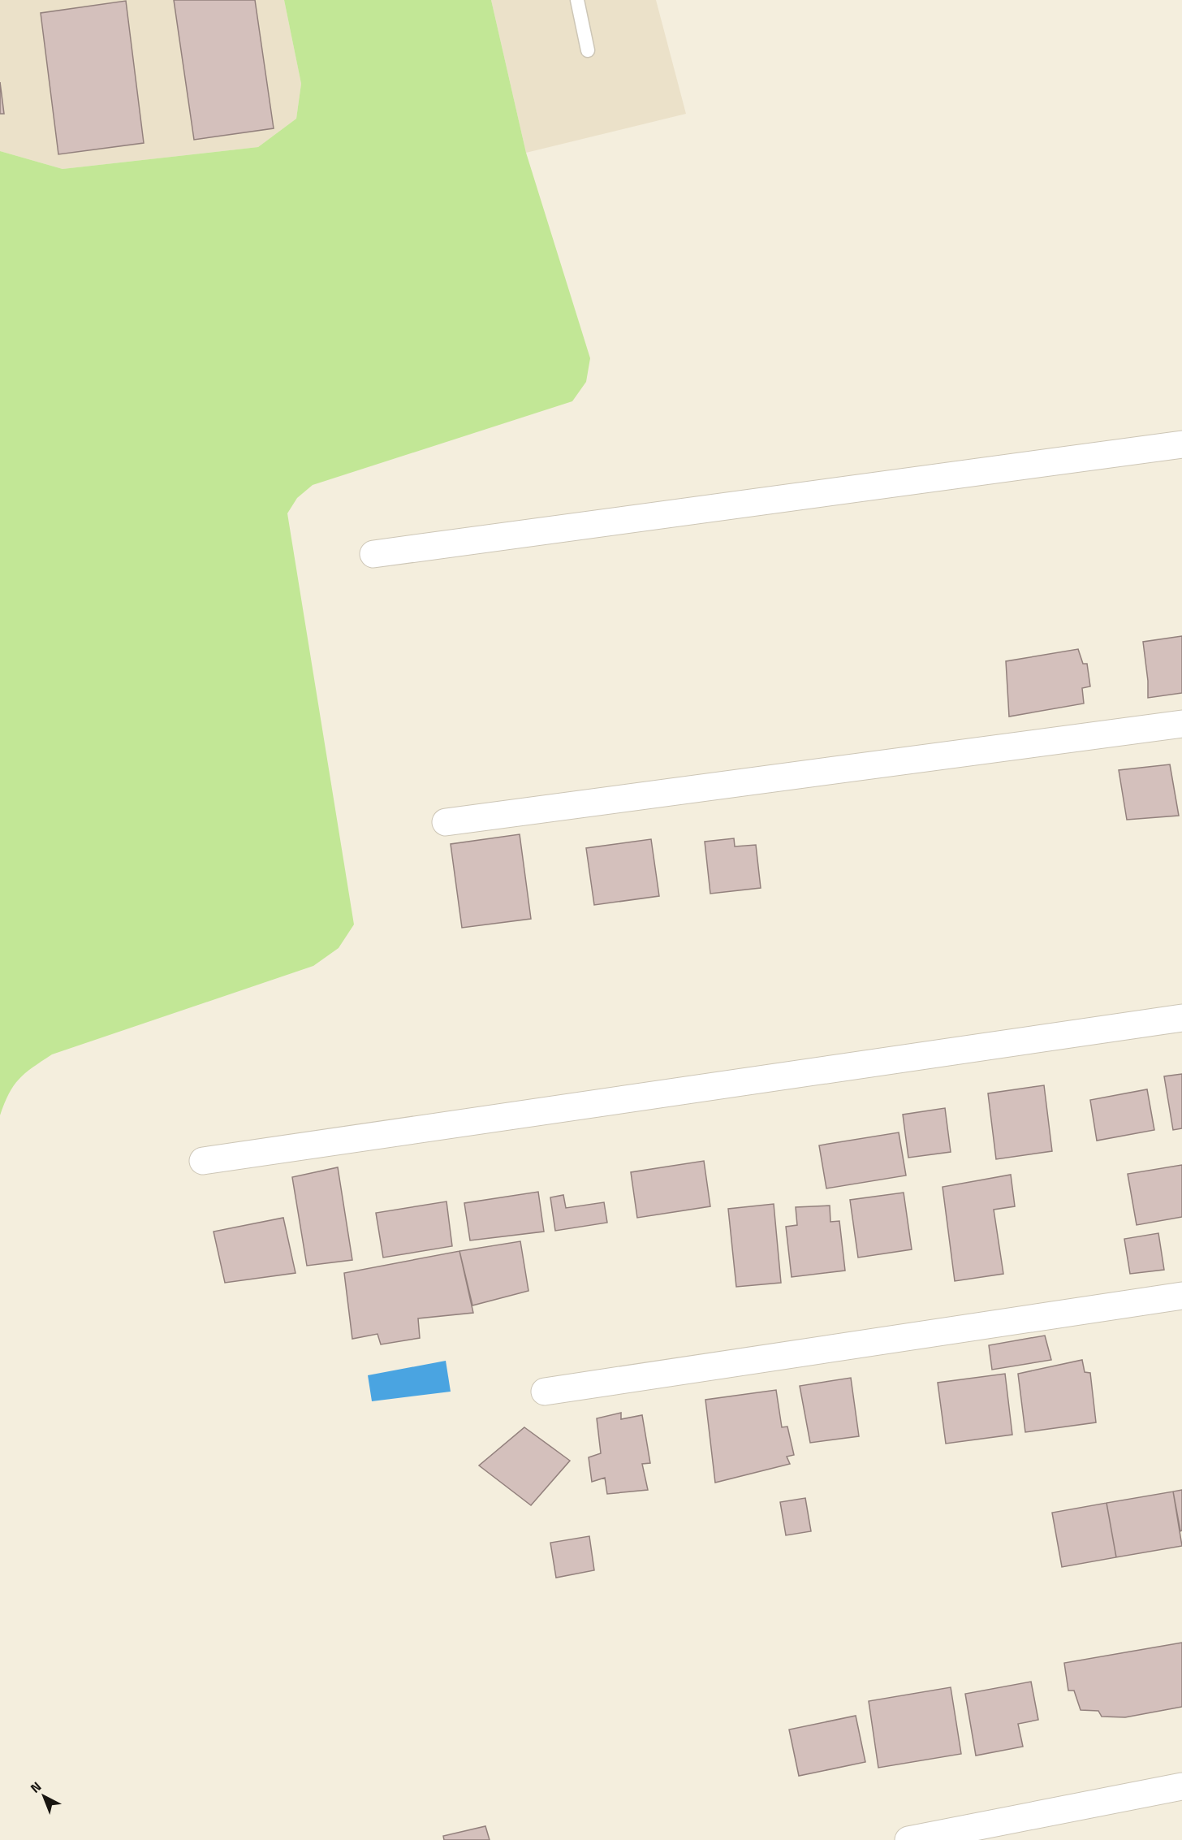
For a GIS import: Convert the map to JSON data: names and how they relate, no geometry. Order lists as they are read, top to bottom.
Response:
{
  "north": "top left"
}
